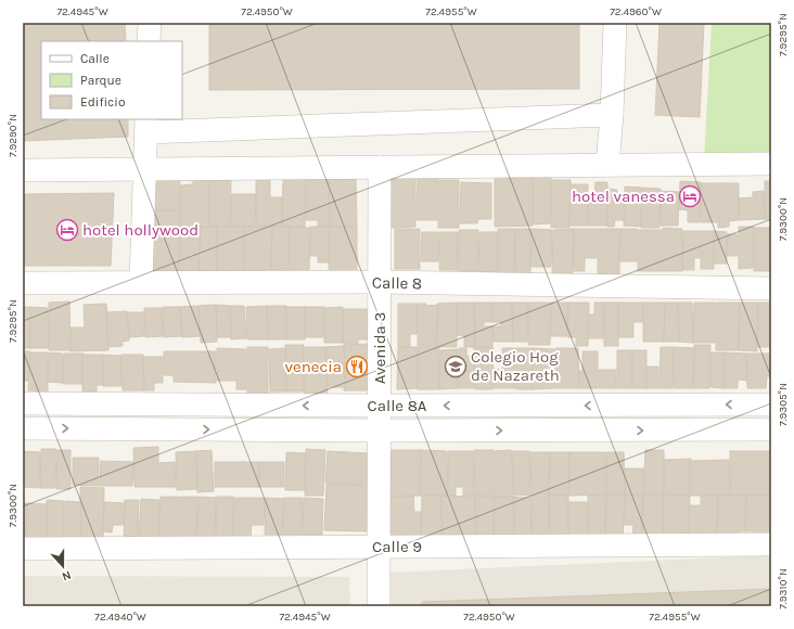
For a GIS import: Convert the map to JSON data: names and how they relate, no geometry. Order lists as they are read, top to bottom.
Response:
{
  "streets": {
    "street": [
      "Calle 8",
      "Avenida 3",
      "Calle 8A",
      "Calle 9"
    ]
  },
  "crossings": [
    ["Calle 8", "Avenida 3"],
    ["Avenida 3", "Calle 8A"],
    ["Avenida 3", "Calle 9"]
  ],
  "places": {
    "hotel": ["hotel vanessa", "hotel hollywood"],
    "restaurant": ["venecia"],
    "school or university": ["Colegio Hog de Nazareth"]
  },
  "legend": ["Calle", "Parque", "Edificio"],
  "north": "bottom",
  "coordinates": [
    "72.4945°W",
    "72.4950°W",
    "72.4955°W",
    "72.4960°W",
    "7.9295°N",
    "7.9290°N",
    "7.9300°N",
    "7.9305°N",
    "7.9310°N",
    "72.4940°W"
  ]
}
